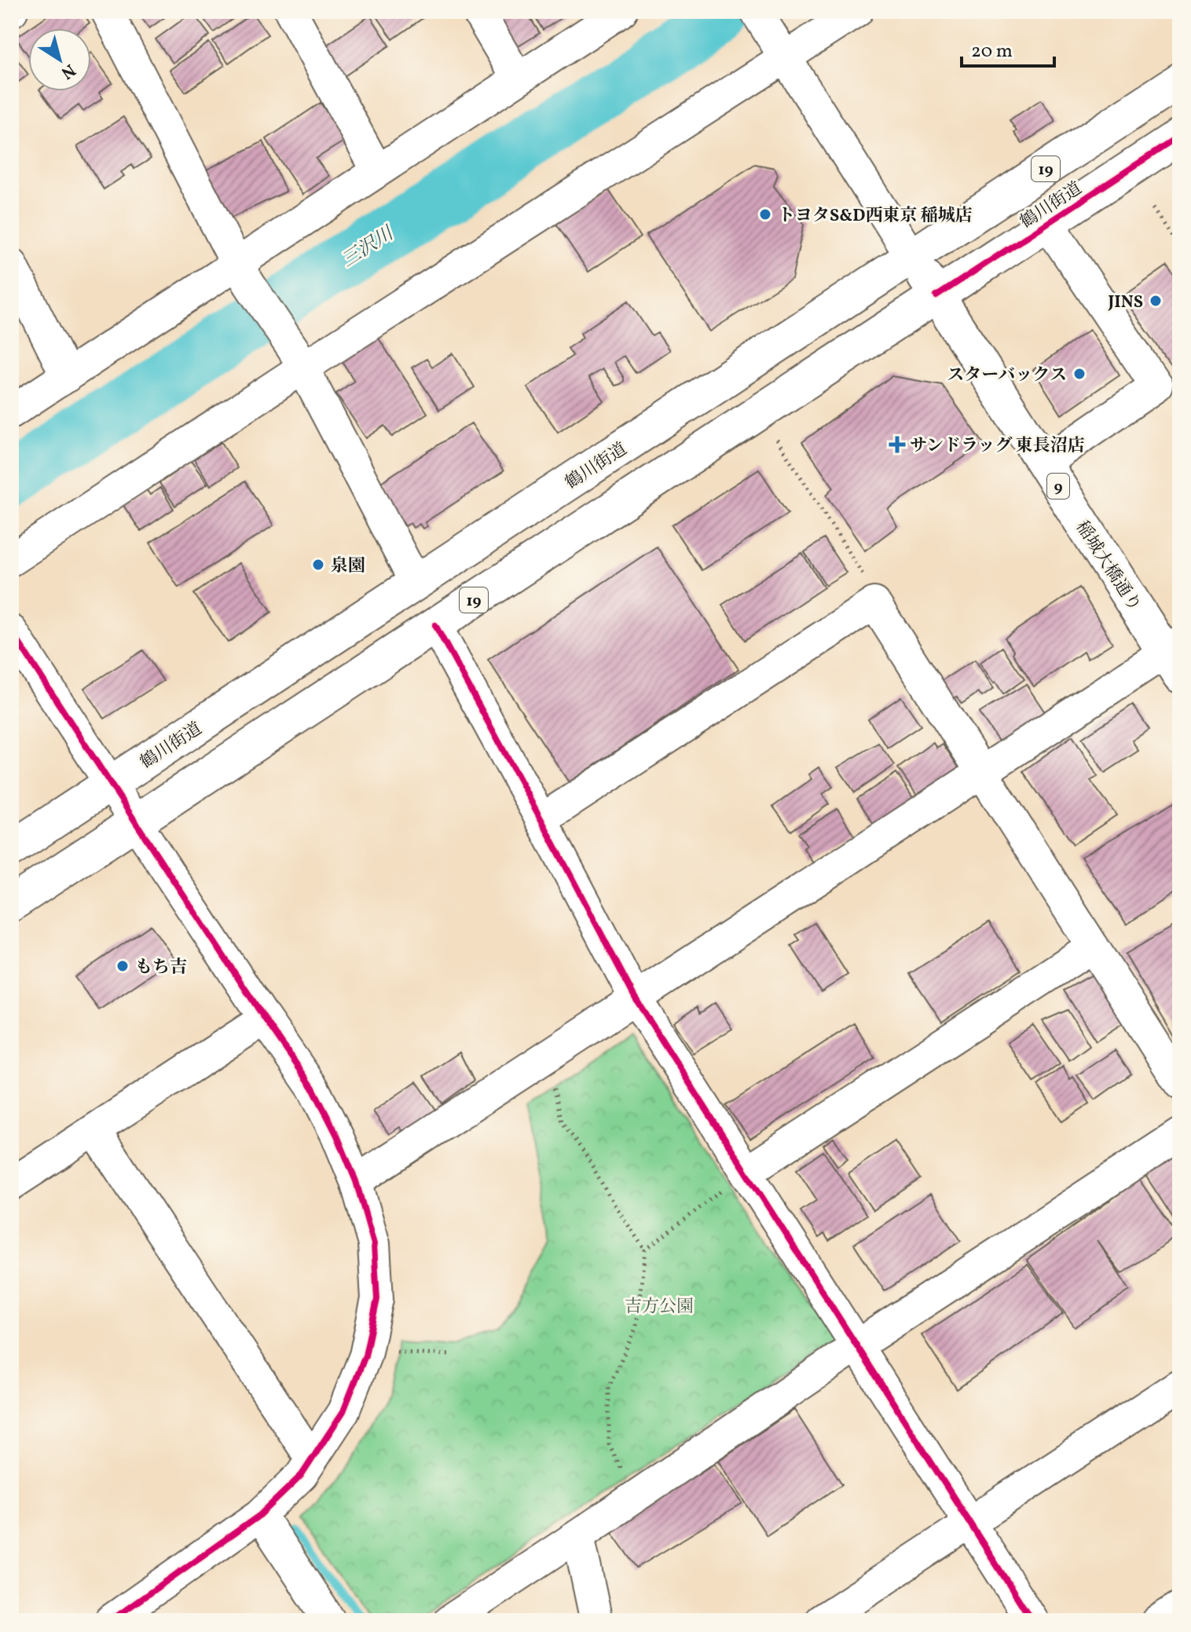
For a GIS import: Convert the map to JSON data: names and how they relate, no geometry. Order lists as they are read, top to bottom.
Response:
{
  "streets": {
    "main road": [
      "19",
      "鶴川街道",
      "9",
      "稲城大橋通り"
    ]
  },
  "crossings": [
    ["鶴川街道", "9"],
    ["鶴川街道", "稲城大橋通り"],
    ["9", "稲城大橋通り"]
  ],
  "water": ["三沢川"],
  "parks": ["吉方公園"],
  "places": {
    "other": [
      "トヨタS&D西東京 稲城店",
      "JINS",
      "スターバックス",
      "泉園",
      "もち吉"
    ],
    "health": ["サンドラッグ 東長沼店"]
  },
  "scale_bar": "20 m",
  "north": "bottom right"
}
